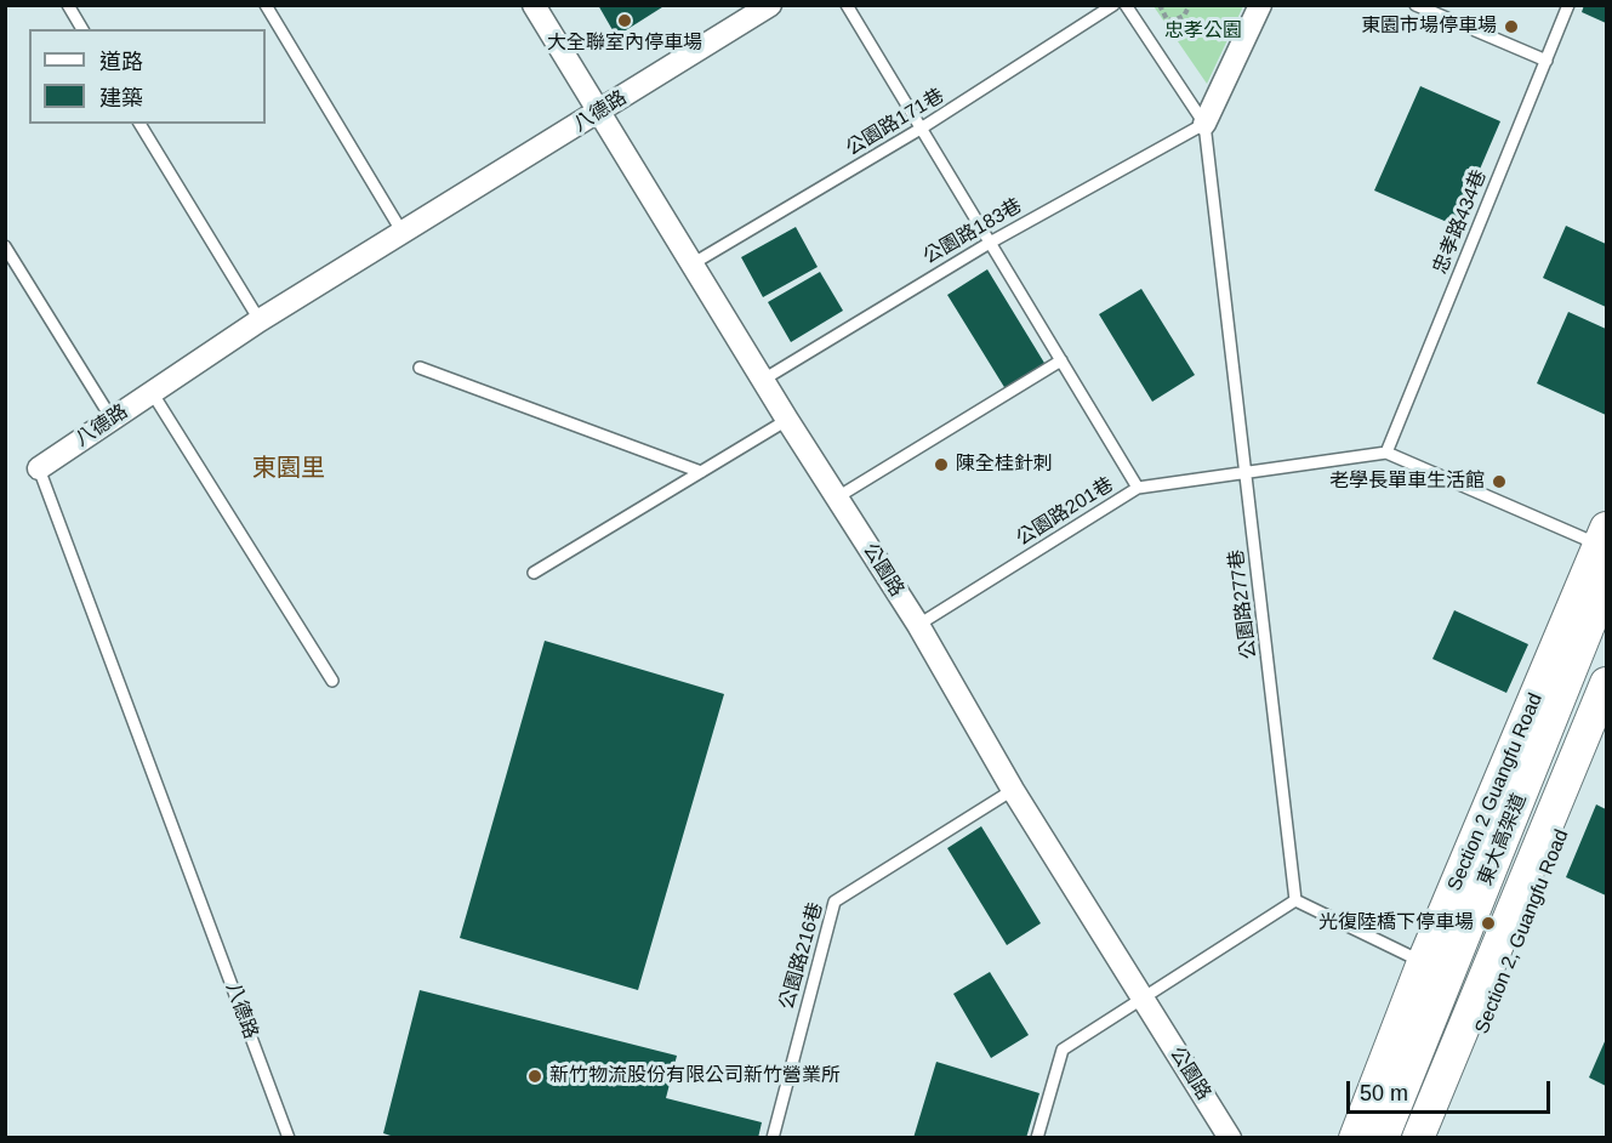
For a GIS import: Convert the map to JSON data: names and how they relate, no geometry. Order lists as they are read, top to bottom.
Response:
{
  "streets": {
    "main road": ["Section 2 Guangfu Road", "東大高架道", "Section 2, Guangfu Road"],
    "street": ["八德路", "公園路"],
    "lane": [
      "公園路171巷",
      "忠孝路434巷",
      "公園路183巷",
      "公園路201巷",
      "公園路277巷",
      "公園路216巷"
    ]
  },
  "crossings": [
    ["八德路", "公園路"],
    ["公園路171巷", "公園路"],
    ["忠孝路434巷", "公園路201巷"],
    ["公園路183巷", "公園路"],
    ["公園路183巷", "公園路277巷"],
    ["公園路201巷", "公園路"],
    ["公園路201巷", "公園路277巷"],
    ["公園路", "公園路216巷"]
  ],
  "districts": ["東園里"],
  "parks": ["忠孝公園"],
  "places": [
    "大全聯室內停車場",
    "東園市場停車場",
    "陳全桂針刺",
    "老學長單車生活館",
    "光復陸橋下停車場",
    "新竹物流股份有限公司新竹營業所"
  ],
  "legend": ["道路", "建築"],
  "scale_bar": "50 m"
}
